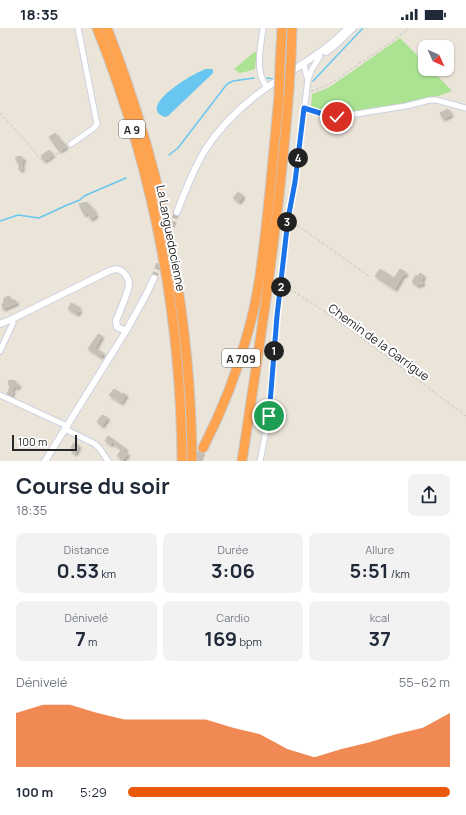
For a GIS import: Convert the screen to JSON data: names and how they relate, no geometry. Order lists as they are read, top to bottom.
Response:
{
  "streets": {
    "highway": ["A 9", "La Languedocienne", "A 709"],
    "path": ["Chemin de la Garrigue"]
  },
  "scale_bar": "100 m",
  "north": "bottom right",
  "page": {
    "status": "18:35",
    "pins": [
      "4",
      "3",
      "2",
      "1"
    ],
    "scale": "100 m",
    "heading": ["Course du soir", "18:35"],
    "stats": [
      ["Distance", "0.53 km"],
      ["Durée", "3:06"],
      ["Allure", "5:51 /km"],
      ["Dénivelé", "7 m"],
      ["Cardio", "169 bpm"],
      ["kcal", "37"]
    ],
    "chart": ["Dénivelé", "55–62 m"],
    "list": [
      {
        "name": "100 m",
        "note": "5:29"
      }
    ]
  }
}
